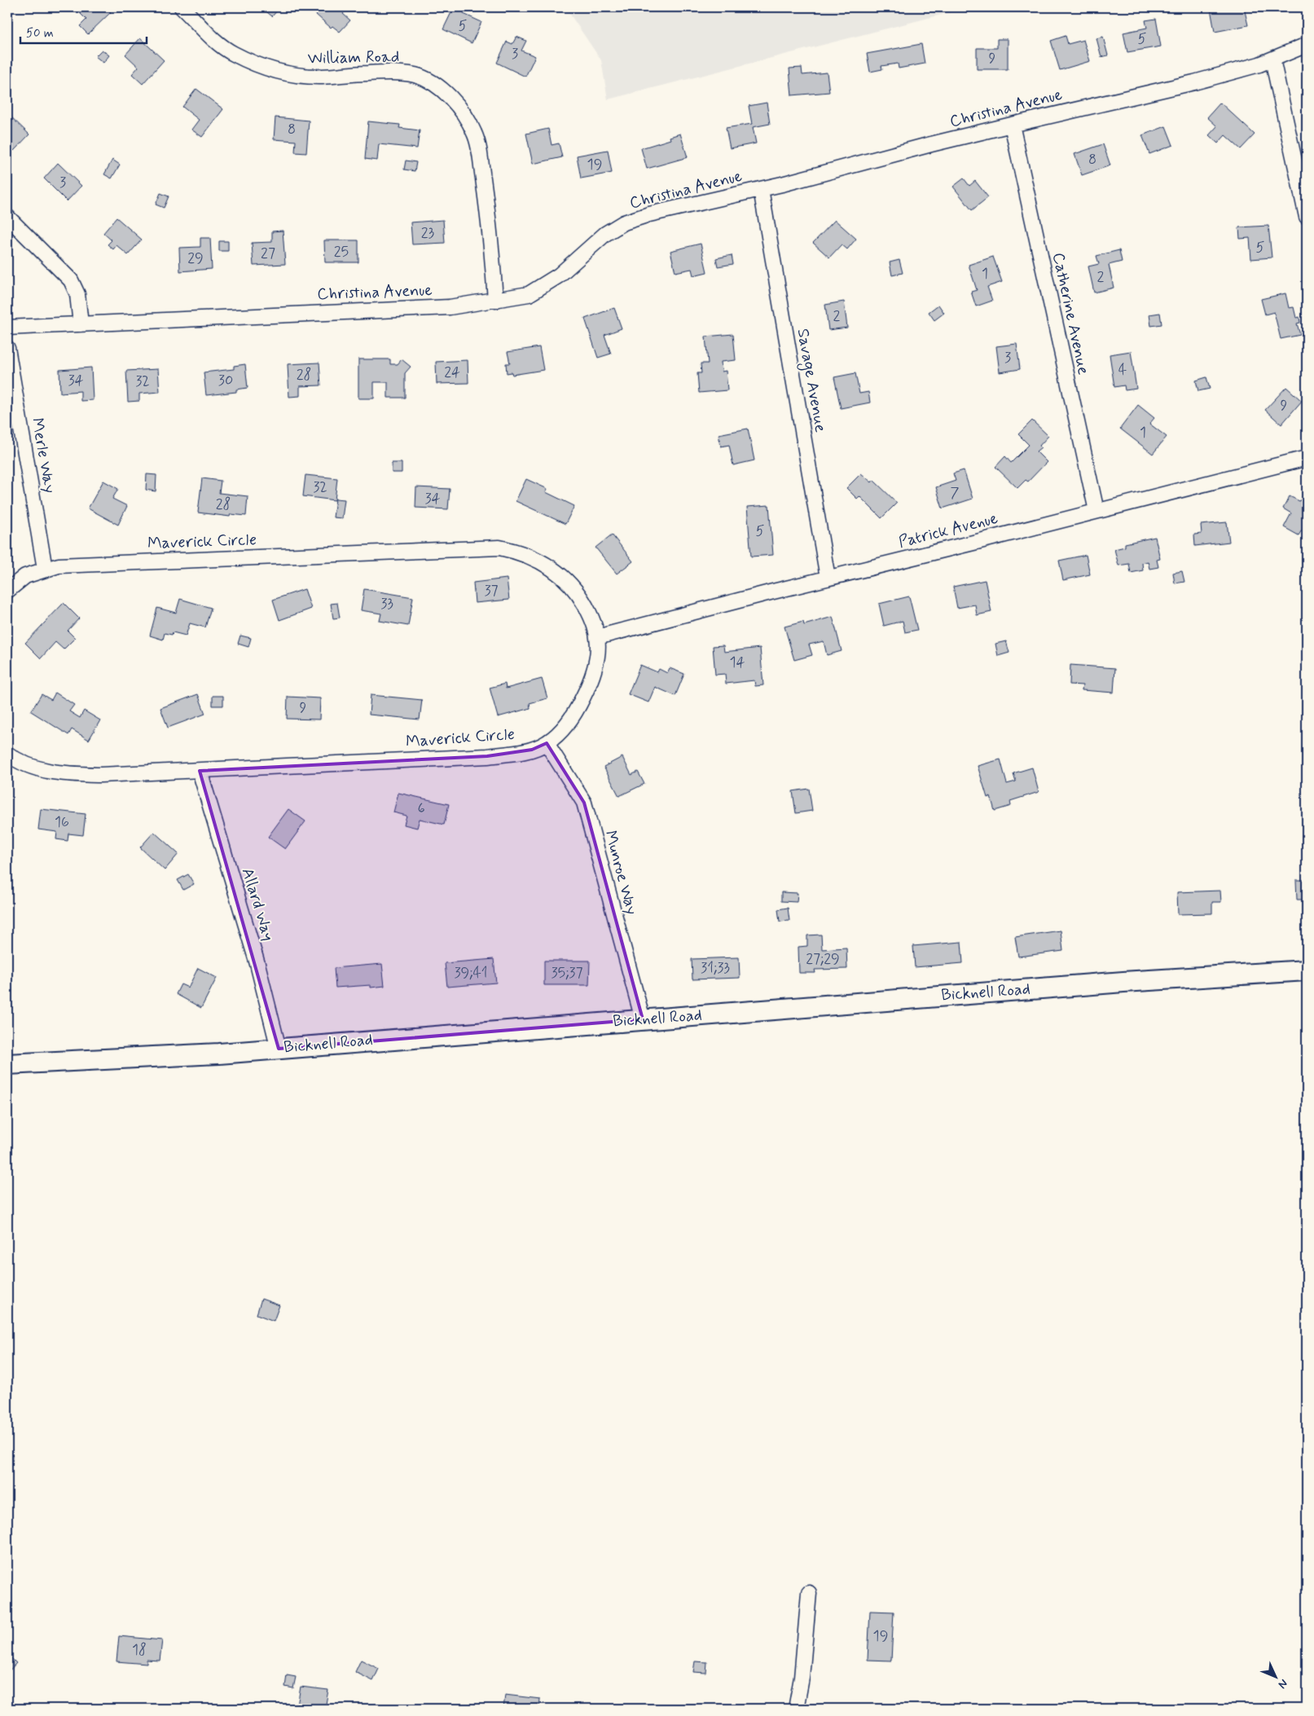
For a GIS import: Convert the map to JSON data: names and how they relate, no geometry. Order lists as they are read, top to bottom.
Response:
{
  "streets": {
    "street": [
      "William Road",
      "Christina Avenue",
      "Catherine Avenue",
      "Savage Avenue",
      "Merle Way",
      "Patrick Avenue",
      "Maverick Circle",
      "Munroe Way",
      "Allard Way",
      "Bicknell Road"
    ]
  },
  "crossings": [
    ["William Road", "Christina Avenue"],
    ["Christina Avenue", "Catherine Avenue"],
    ["Christina Avenue", "Savage Avenue"],
    ["Catherine Avenue", "Patrick Avenue"],
    ["Savage Avenue", "Patrick Avenue"],
    ["Merle Way", "Maverick Circle"],
    ["Patrick Avenue", "Maverick Circle"],
    ["Maverick Circle", "Munroe Way"],
    ["Maverick Circle", "Allard Way"],
    ["Munroe Way", "Bicknell Road"],
    ["Allard Way", "Bicknell Road"]
  ],
  "house_numbers": [
    "5",
    "5",
    "3",
    "9",
    "8",
    "8",
    "19",
    "3",
    "23",
    "5",
    "25",
    "27",
    "29",
    "1",
    "2",
    "2",
    "3",
    "4",
    "24",
    "28",
    "34",
    "30",
    "32",
    "9",
    "1",
    "32",
    "7",
    "34",
    "28",
    "5",
    "37",
    "33",
    "14",
    "9",
    "6",
    "16",
    "27;29",
    "31;33",
    "39;41",
    "35;37",
    "19",
    "18"
  ],
  "scale_bar": "50 m",
  "north": "bottom right"
}
